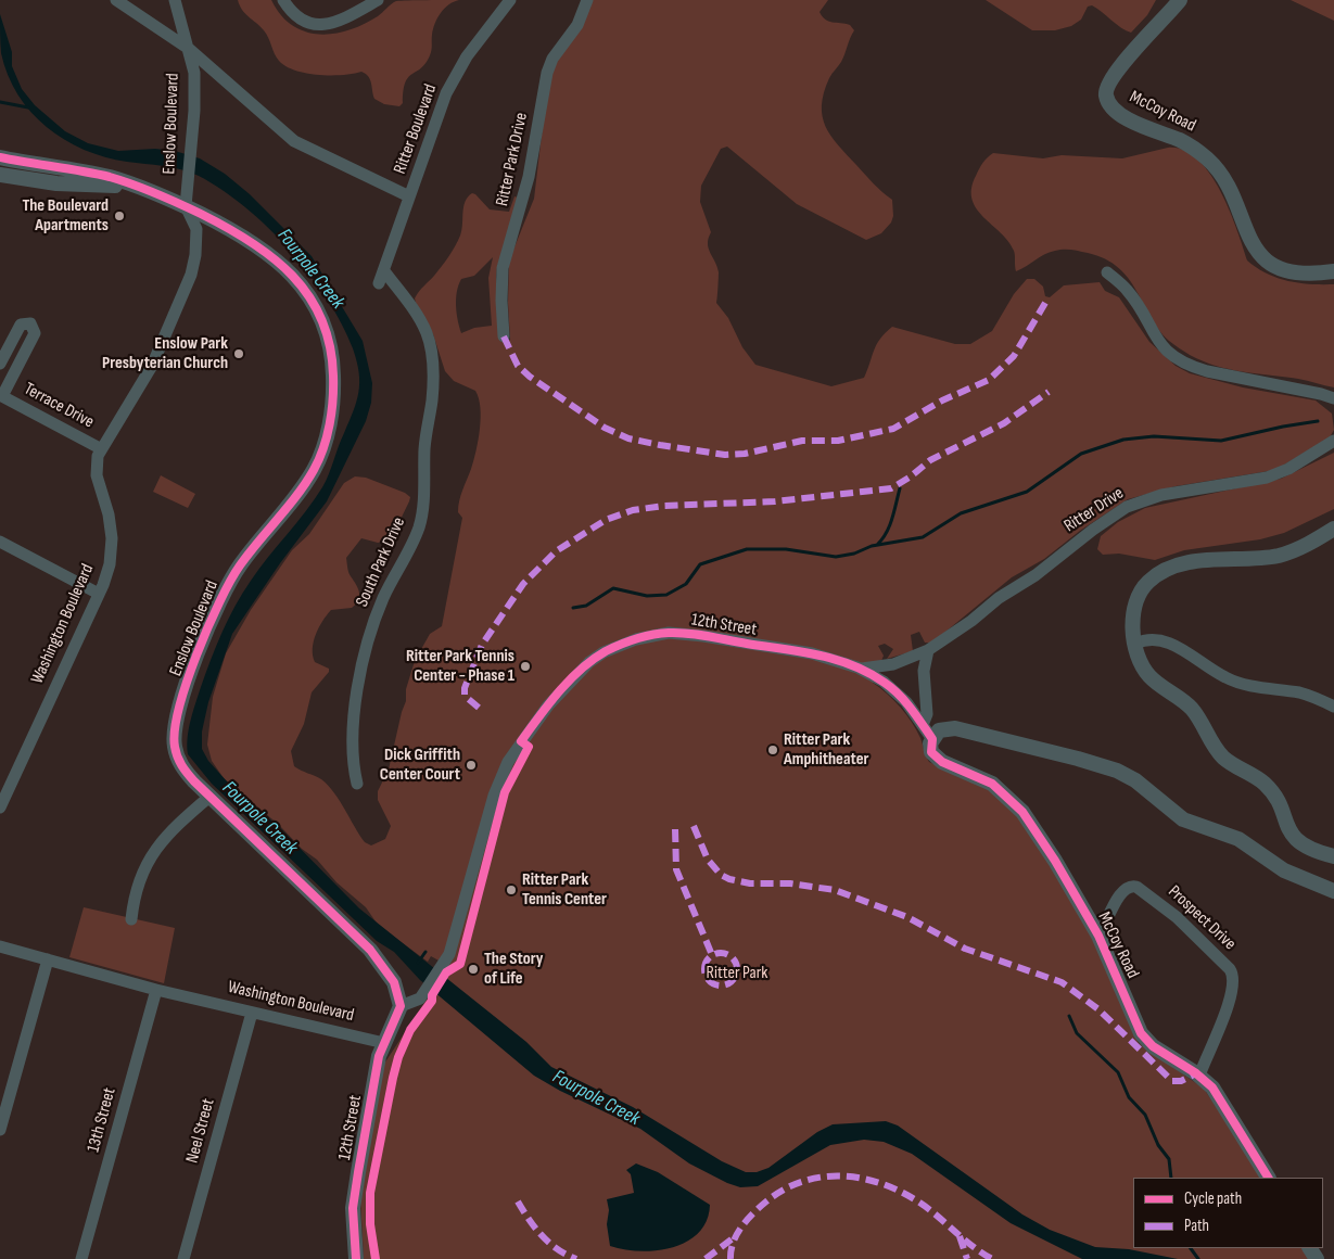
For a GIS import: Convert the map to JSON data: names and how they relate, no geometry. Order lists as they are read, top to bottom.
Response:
{
  "streets": {
    "street": [
      "McCoy Road",
      "Enslow Boulevard",
      "Ritter Boulevard",
      "Ritter Park Drive",
      "Terrace Drive",
      "Ritter Drive",
      "South Park Drive",
      "Washington Boulevard",
      "12th Street",
      "Prospect Drive",
      "13th Street",
      "Neel Street"
    ]
  },
  "crossings": [
    ["McCoy Road", "12th Street"],
    ["McCoy Road", "Prospect Drive"],
    ["Enslow Boulevard", "Ritter Boulevard"],
    ["Enslow Boulevard", "Washington Boulevard"],
    ["Enslow Boulevard", "12th Street"],
    ["Ritter Boulevard", "South Park Drive"],
    ["Terrace Drive", "Washington Boulevard"],
    ["Ritter Drive", "12th Street"],
    ["Washington Boulevard", "12th Street"],
    ["Washington Boulevard", "13th Street"],
    ["Washington Boulevard", "Neel Street"]
  ],
  "water": ["Fourpole Creek"],
  "parks": ["Ritter Park"],
  "places": [
    "The Boulevard Apartments",
    "Enslow Park Presbyterian Church",
    "Ritter Park Tennis Center - Phase 1",
    "Ritter Park Amphitheater",
    "Dick Griffith Center Court",
    "Ritter Park Tennis Center",
    "The Story of Life"
  ],
  "legend": ["Cycle path", "Path"]
}
